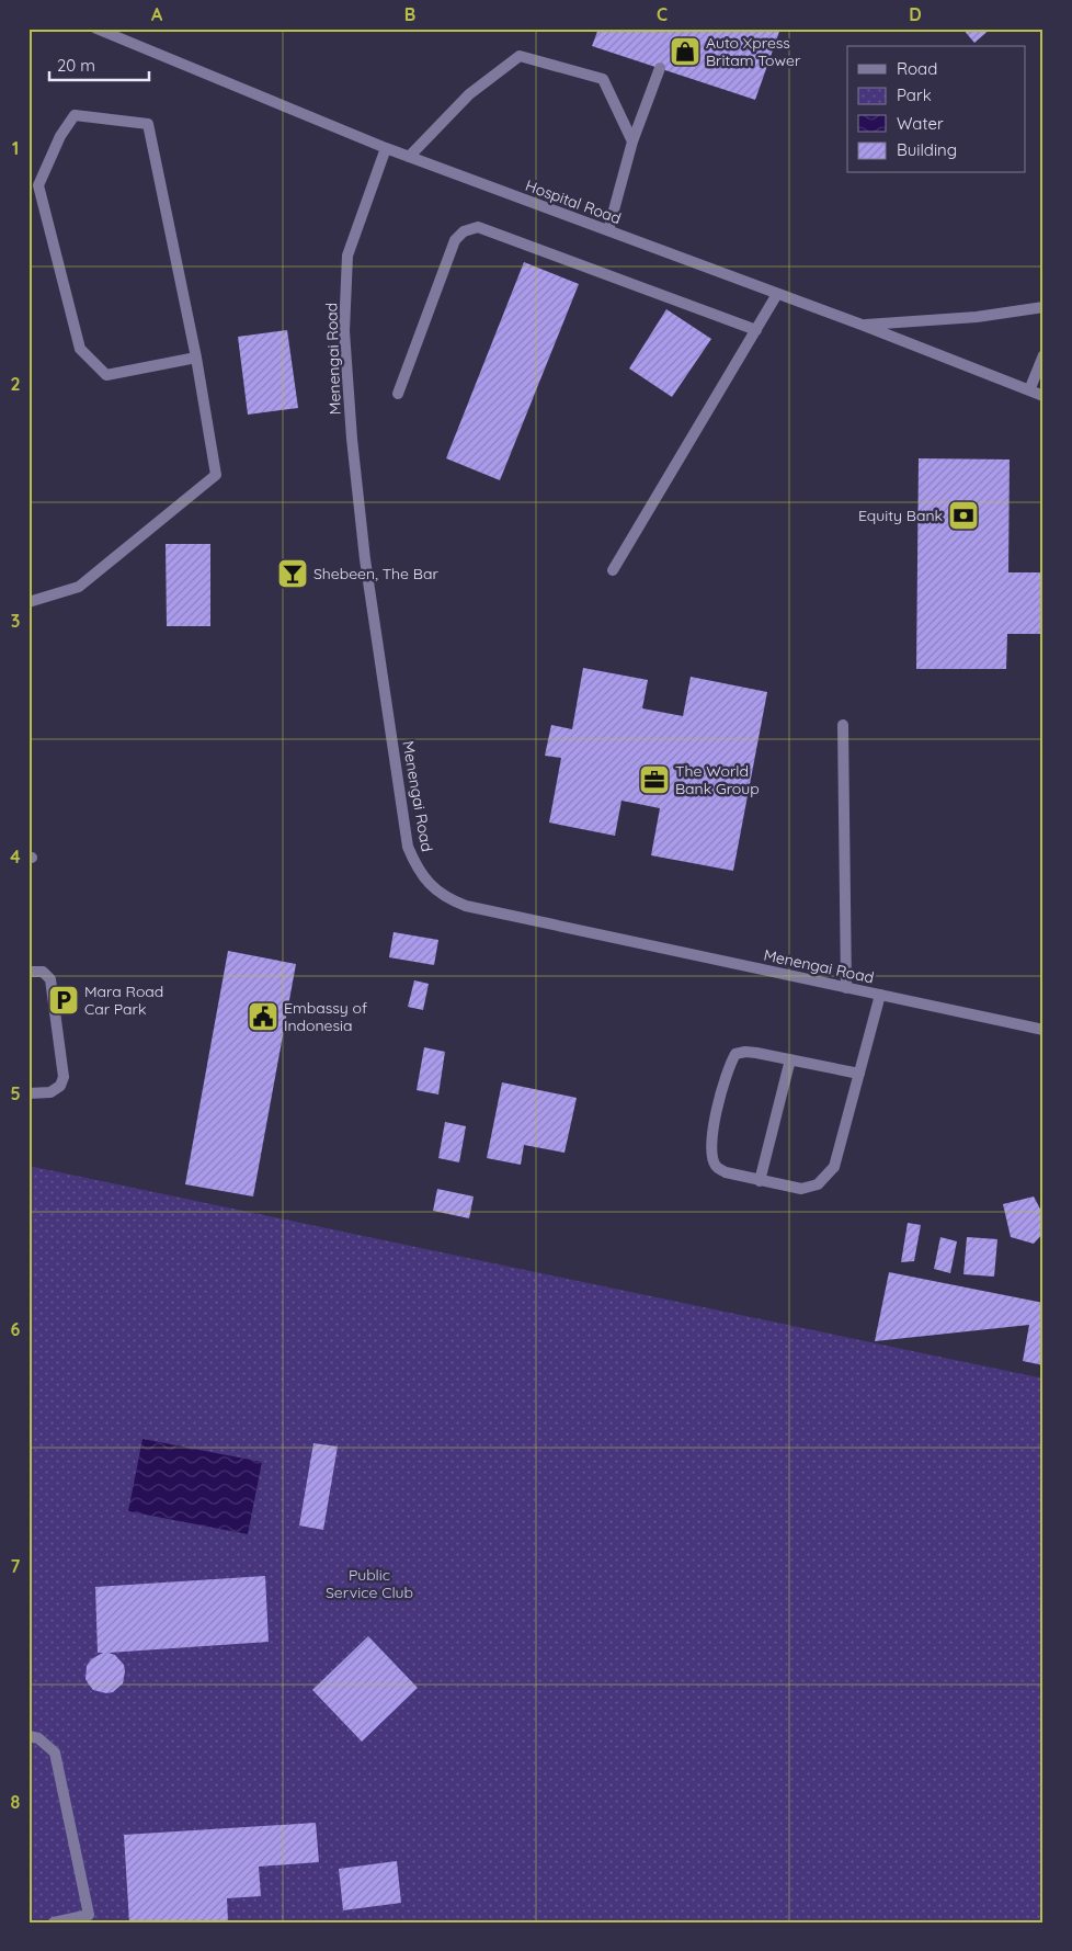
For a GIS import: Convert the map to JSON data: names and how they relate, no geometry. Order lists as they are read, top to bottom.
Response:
{
  "streets": {
    "street": ["Hospital Road", "Menengai Road"]
  },
  "crossings": [
    ["Hospital Road", "Menengai Road"]
  ],
  "parks": ["Public Service Club"],
  "places": {
    "shop": ["Auto Xpress Britam Tower"],
    "bank": ["Equity Bank"],
    "bar": ["Shebeen, The Bar"],
    "office": ["The World Bank Group"],
    "parking": ["Mara Road Car Park"],
    "public building": ["Embassy of Indonesia"]
  },
  "legend": [
    "Road",
    "Park",
    "Water",
    "Building"
  ],
  "scale_bar": "20 m",
  "grid": {
    "columns": [
      "A",
      "B",
      "C",
      "D"
    ],
    "rows": [
      "1",
      "2",
      "3",
      "4",
      "5",
      "6",
      "7",
      "8"
    ]
  }
}
